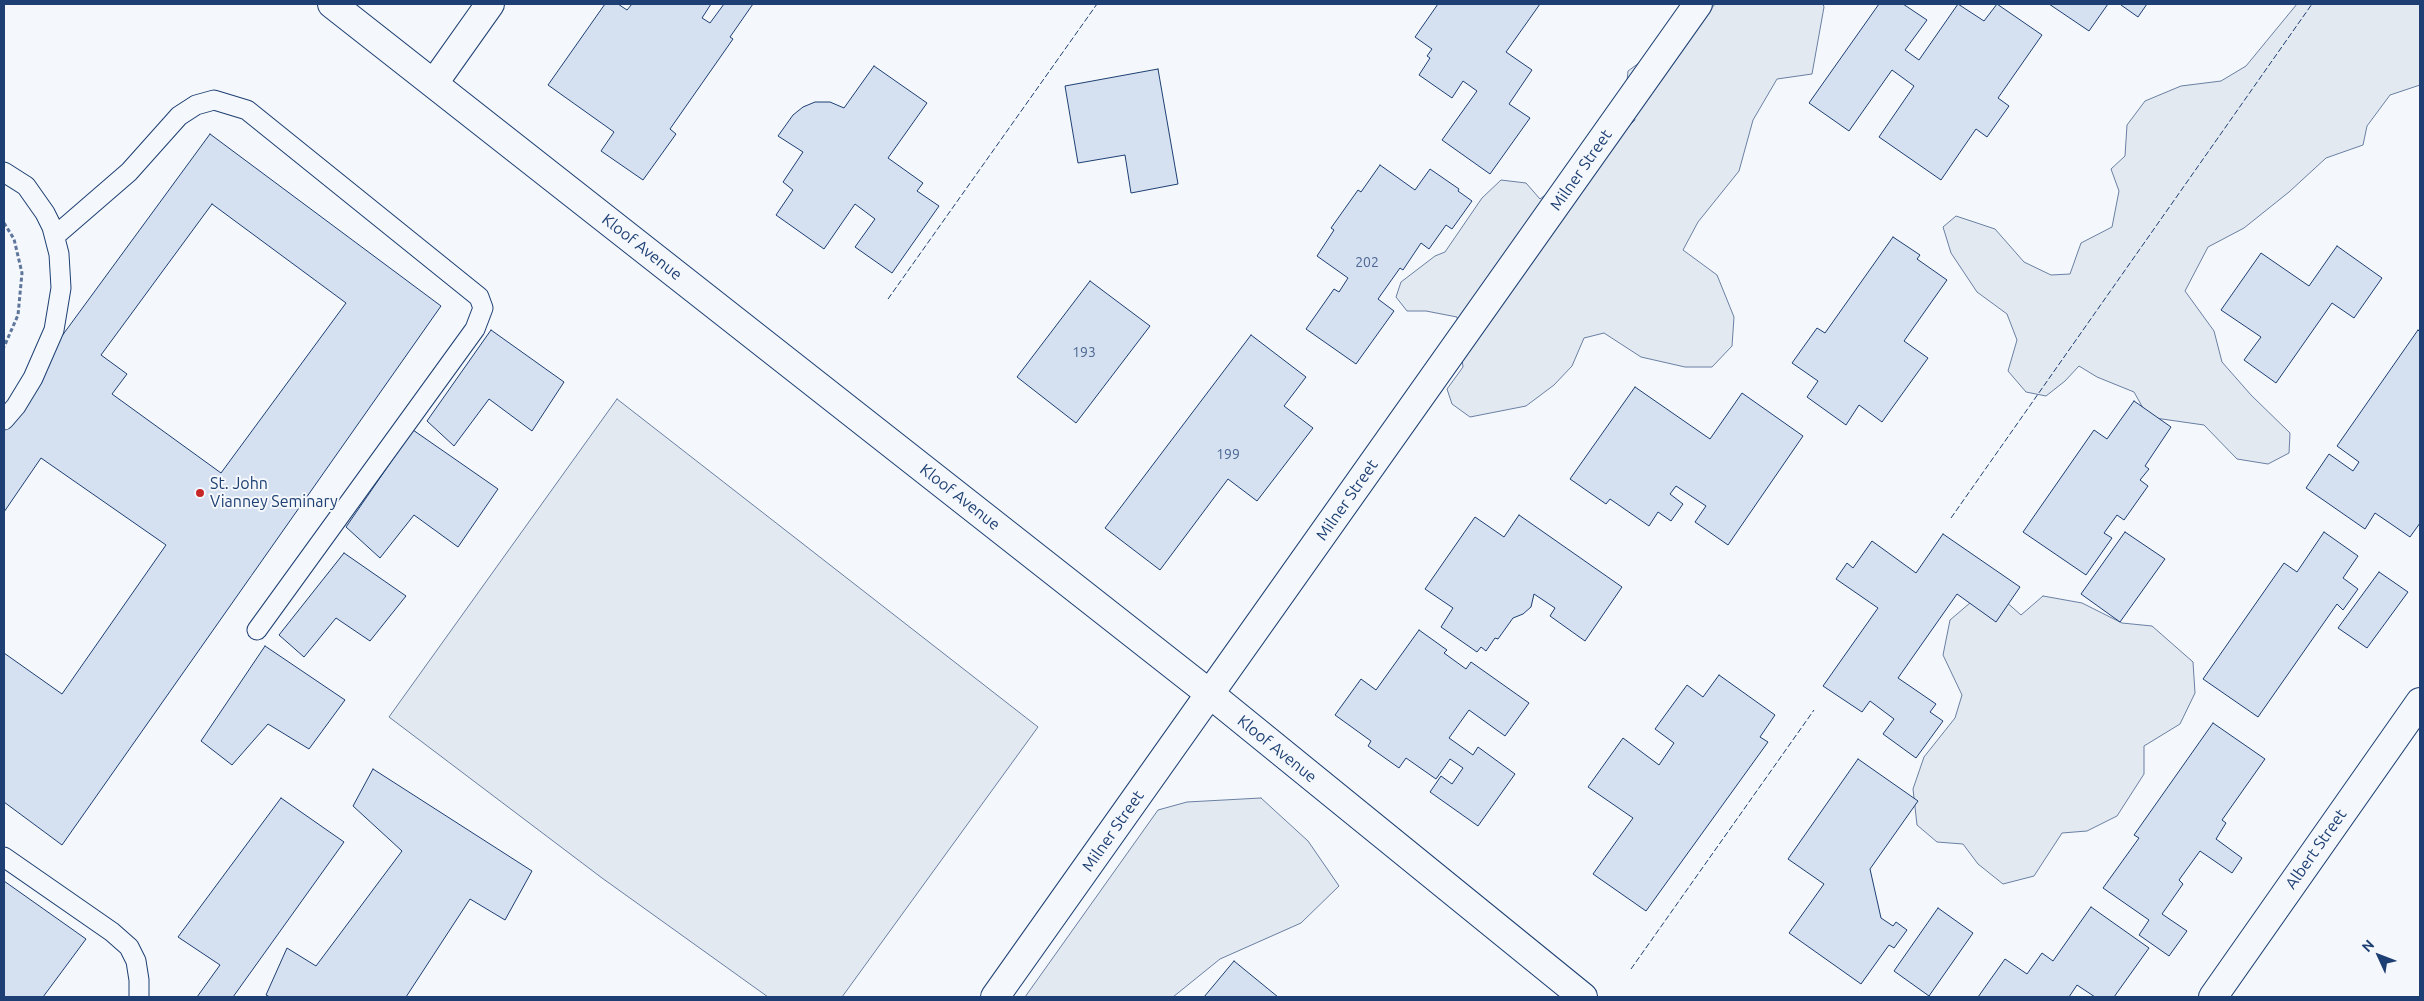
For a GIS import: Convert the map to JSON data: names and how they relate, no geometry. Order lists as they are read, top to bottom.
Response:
{
  "streets": {
    "street": ["Milner Street", "Kloof Avenue", "Albert Street"]
  },
  "crossings": [
    ["Milner Street", "Kloof Avenue"]
  ],
  "places": ["St. John Vianney Seminary"],
  "house_numbers": ["202", "193", "199"],
  "north": "top left"
}
